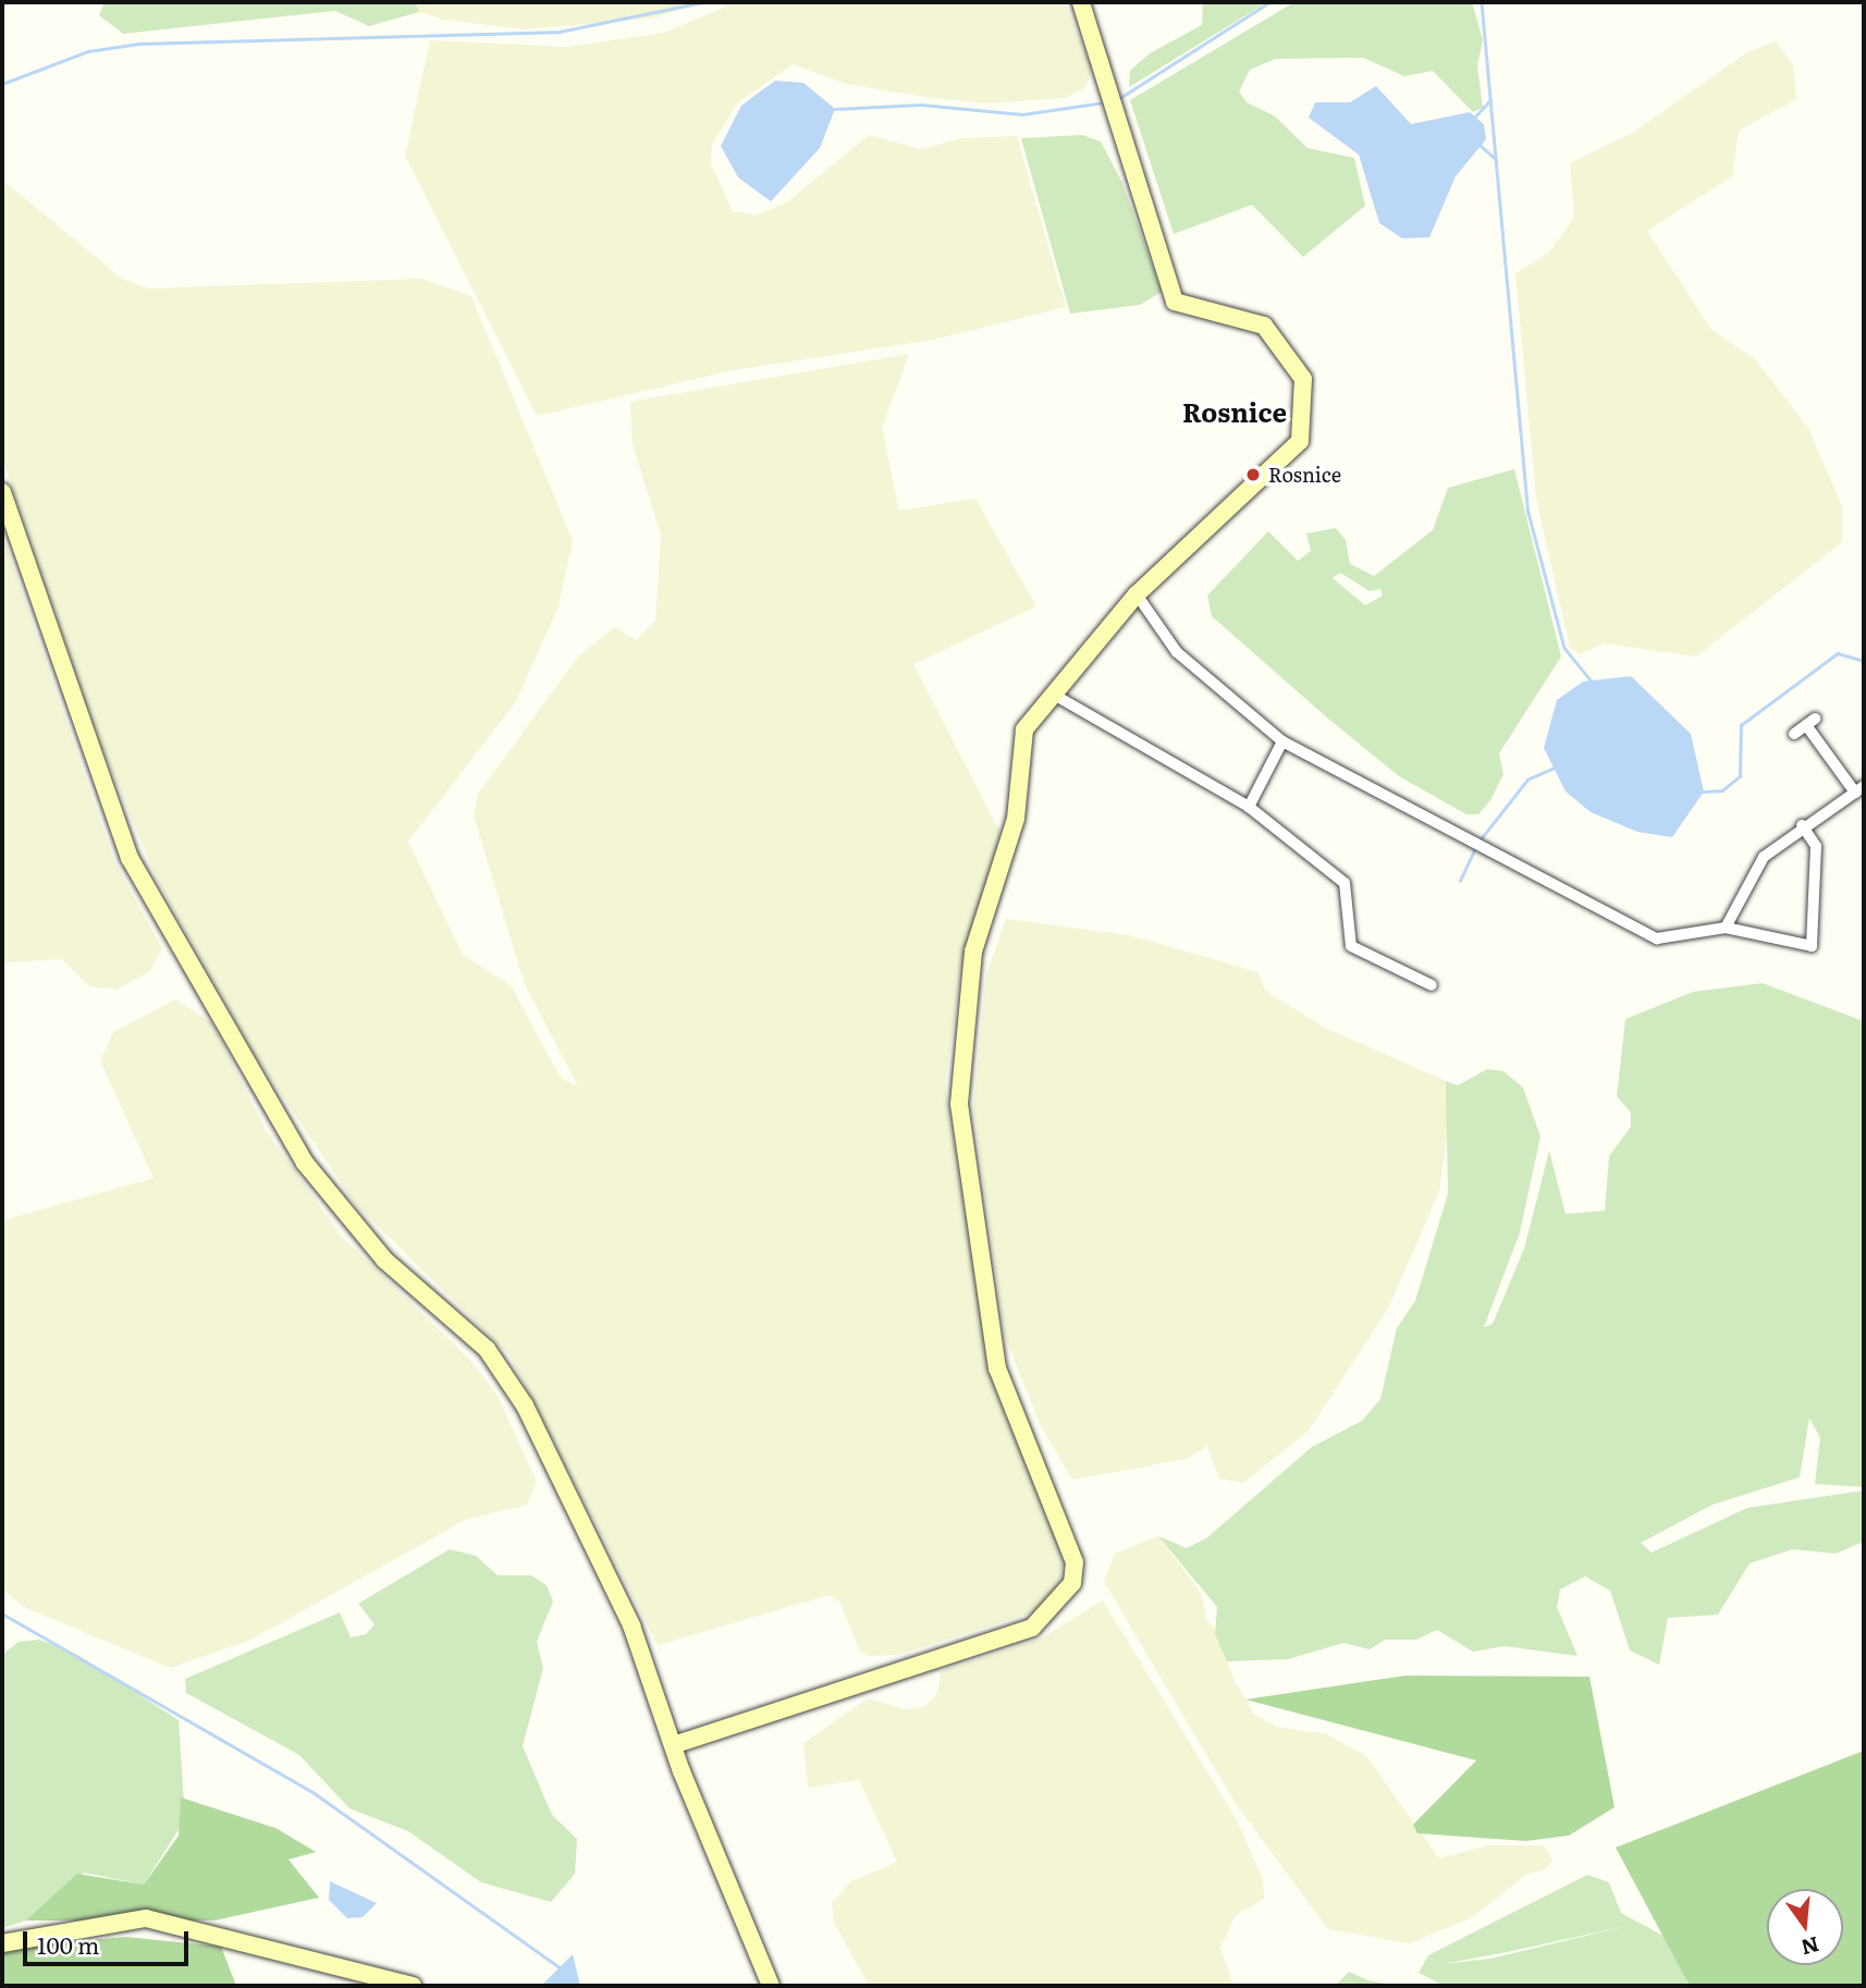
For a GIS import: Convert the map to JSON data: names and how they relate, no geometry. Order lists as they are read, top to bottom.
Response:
{
  "districts": ["Rosnice"],
  "places": ["Rosnice"],
  "scale_bar": "100 m",
  "north": "bottom"
}
